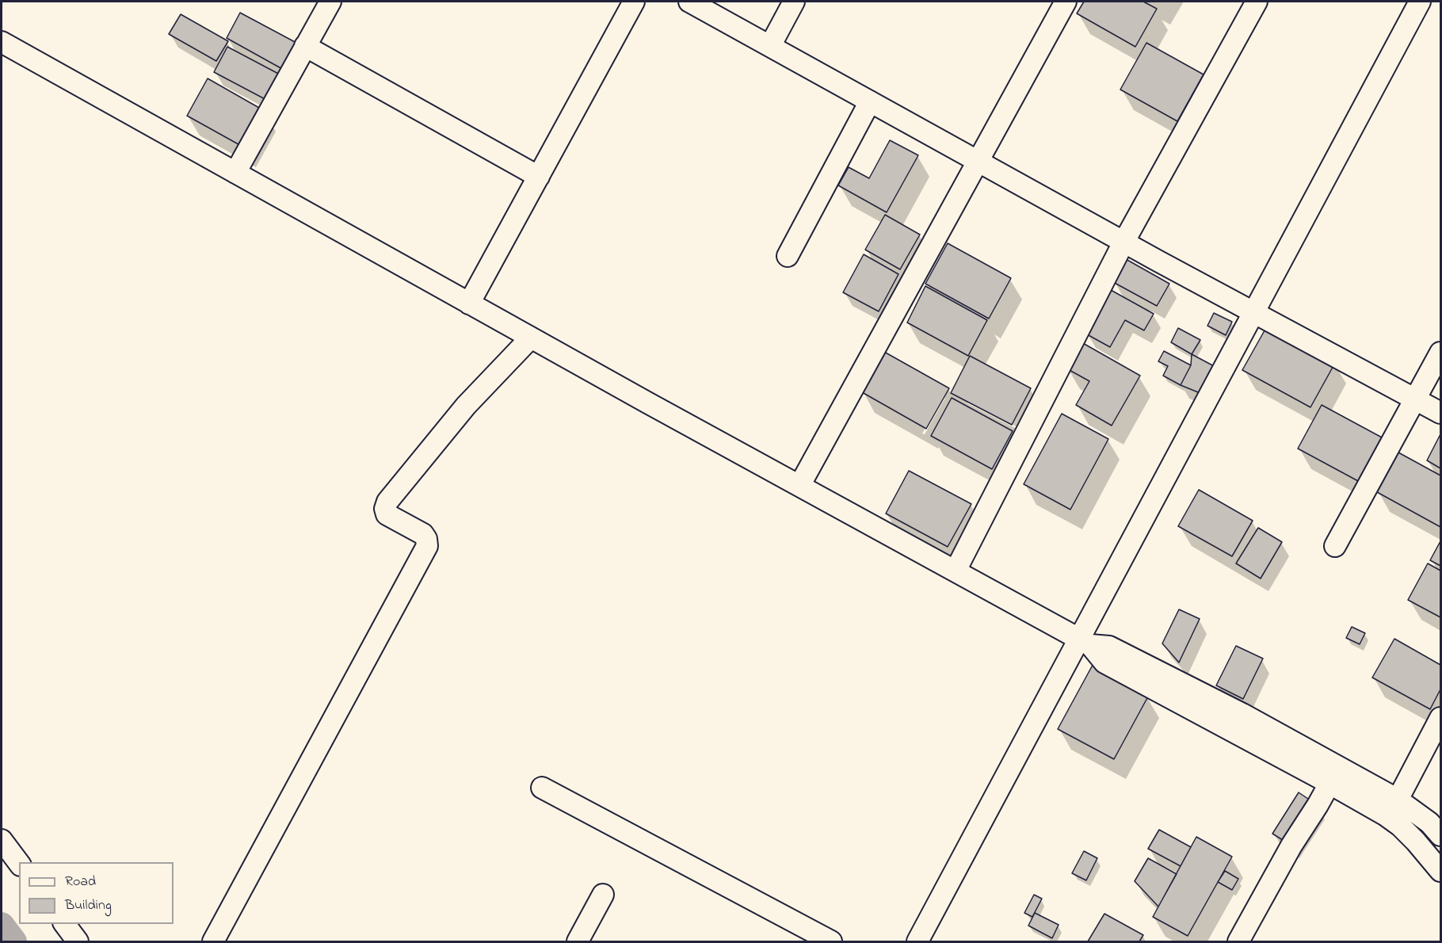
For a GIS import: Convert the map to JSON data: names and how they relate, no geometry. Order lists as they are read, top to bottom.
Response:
{
  "legend": ["Road", "Building"]
}
